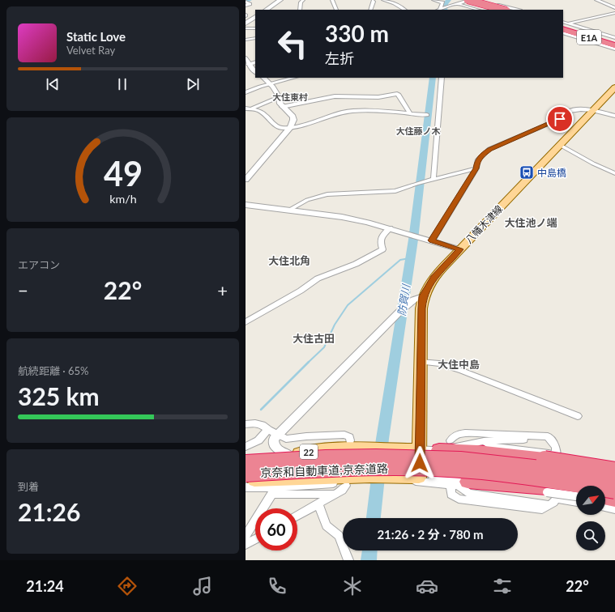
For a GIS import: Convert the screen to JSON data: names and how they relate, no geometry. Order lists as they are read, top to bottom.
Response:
{
  "streets": {
    "highway": ["E1A", "京奈和自動車道;京奈道路"],
    "main road": ["八幡木津線", "22"]
  },
  "crossings": [
    ["八幡木津線", "22"],
    ["22", "京奈和自動車道;京奈道路"]
  ],
  "districts": [
    "大住東村",
    "大住藤ノ木",
    "大住池ノ端",
    "大住北角",
    "大住古田",
    "大住中島"
  ],
  "water": ["防賀川"],
  "places": {
    "bus stop": ["中島橋"]
  },
  "north": "top right",
  "page": {
    "turn": ["330 m", "左折"],
    "song": ["Static Love", "Velvet Ray"],
    "tile": [
      "エアコン",
      ["航続距離 · 65%", "325 km"],
      ["到着", "21:26"]
    ],
    "heat": ["−", "22°", "+"],
    "limit": "60",
    "trip": "21:26 · 2 分 · 780 m",
    "tabs": ["21:24", "22°"],
    "gauge": ["49", "km/h"]
  }
}
